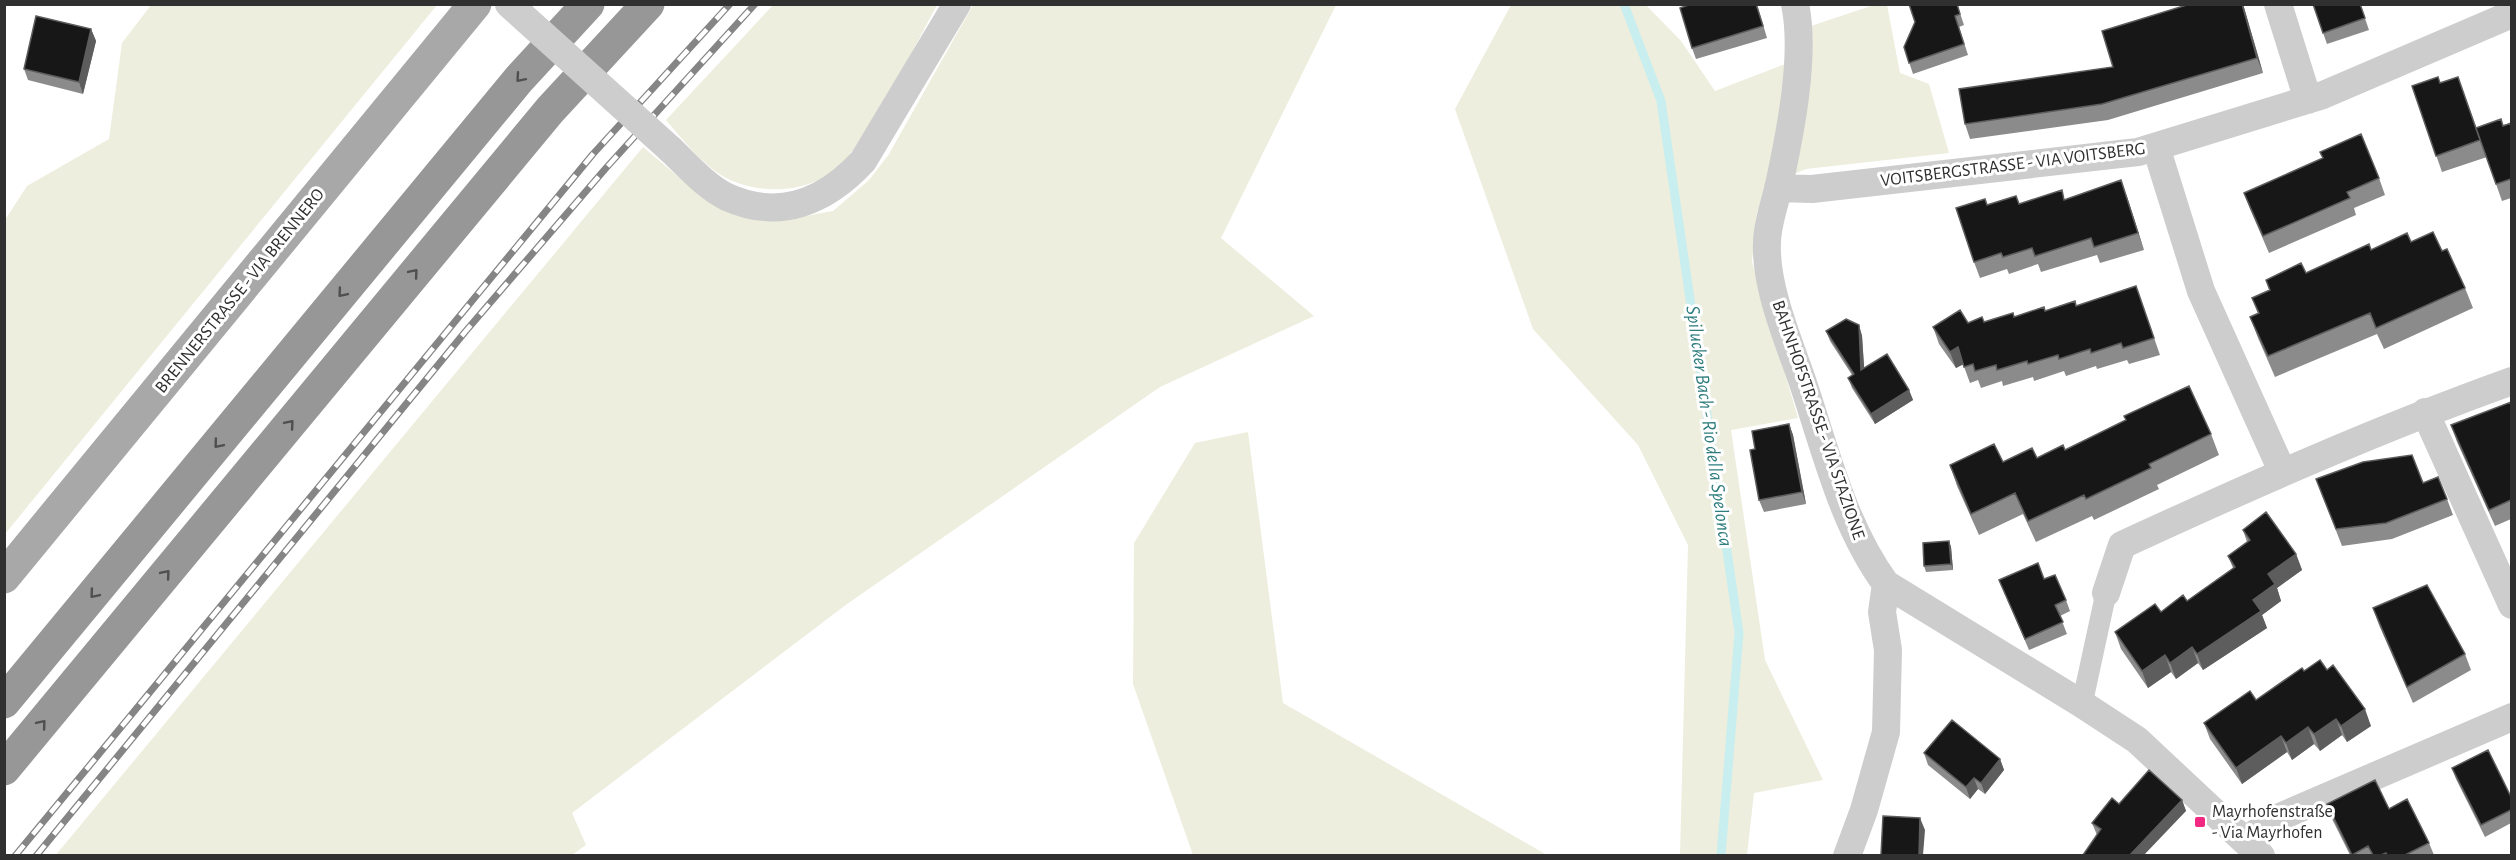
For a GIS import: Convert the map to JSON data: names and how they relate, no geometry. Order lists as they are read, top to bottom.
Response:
{
  "streets": {
    "main road": ["BRENNERSTRASSE - VIA BRENNERO"],
    "street": ["VOITSBERGSTRASSE - VIA VOITSBERG", "BAHNHOFSTRASSE - VIA STAZIONE"]
  },
  "crossings": [
    ["VOITSBERGSTRASSE - VIA VOITSBERG", "BAHNHOFSTRASSE - VIA STAZIONE"]
  ],
  "water": ["Spilucker Bach - Rio della Spelonca"],
  "places": {
    "transit": ["Mayrhofenstraße - Via Mayrhofen"]
  }
}
